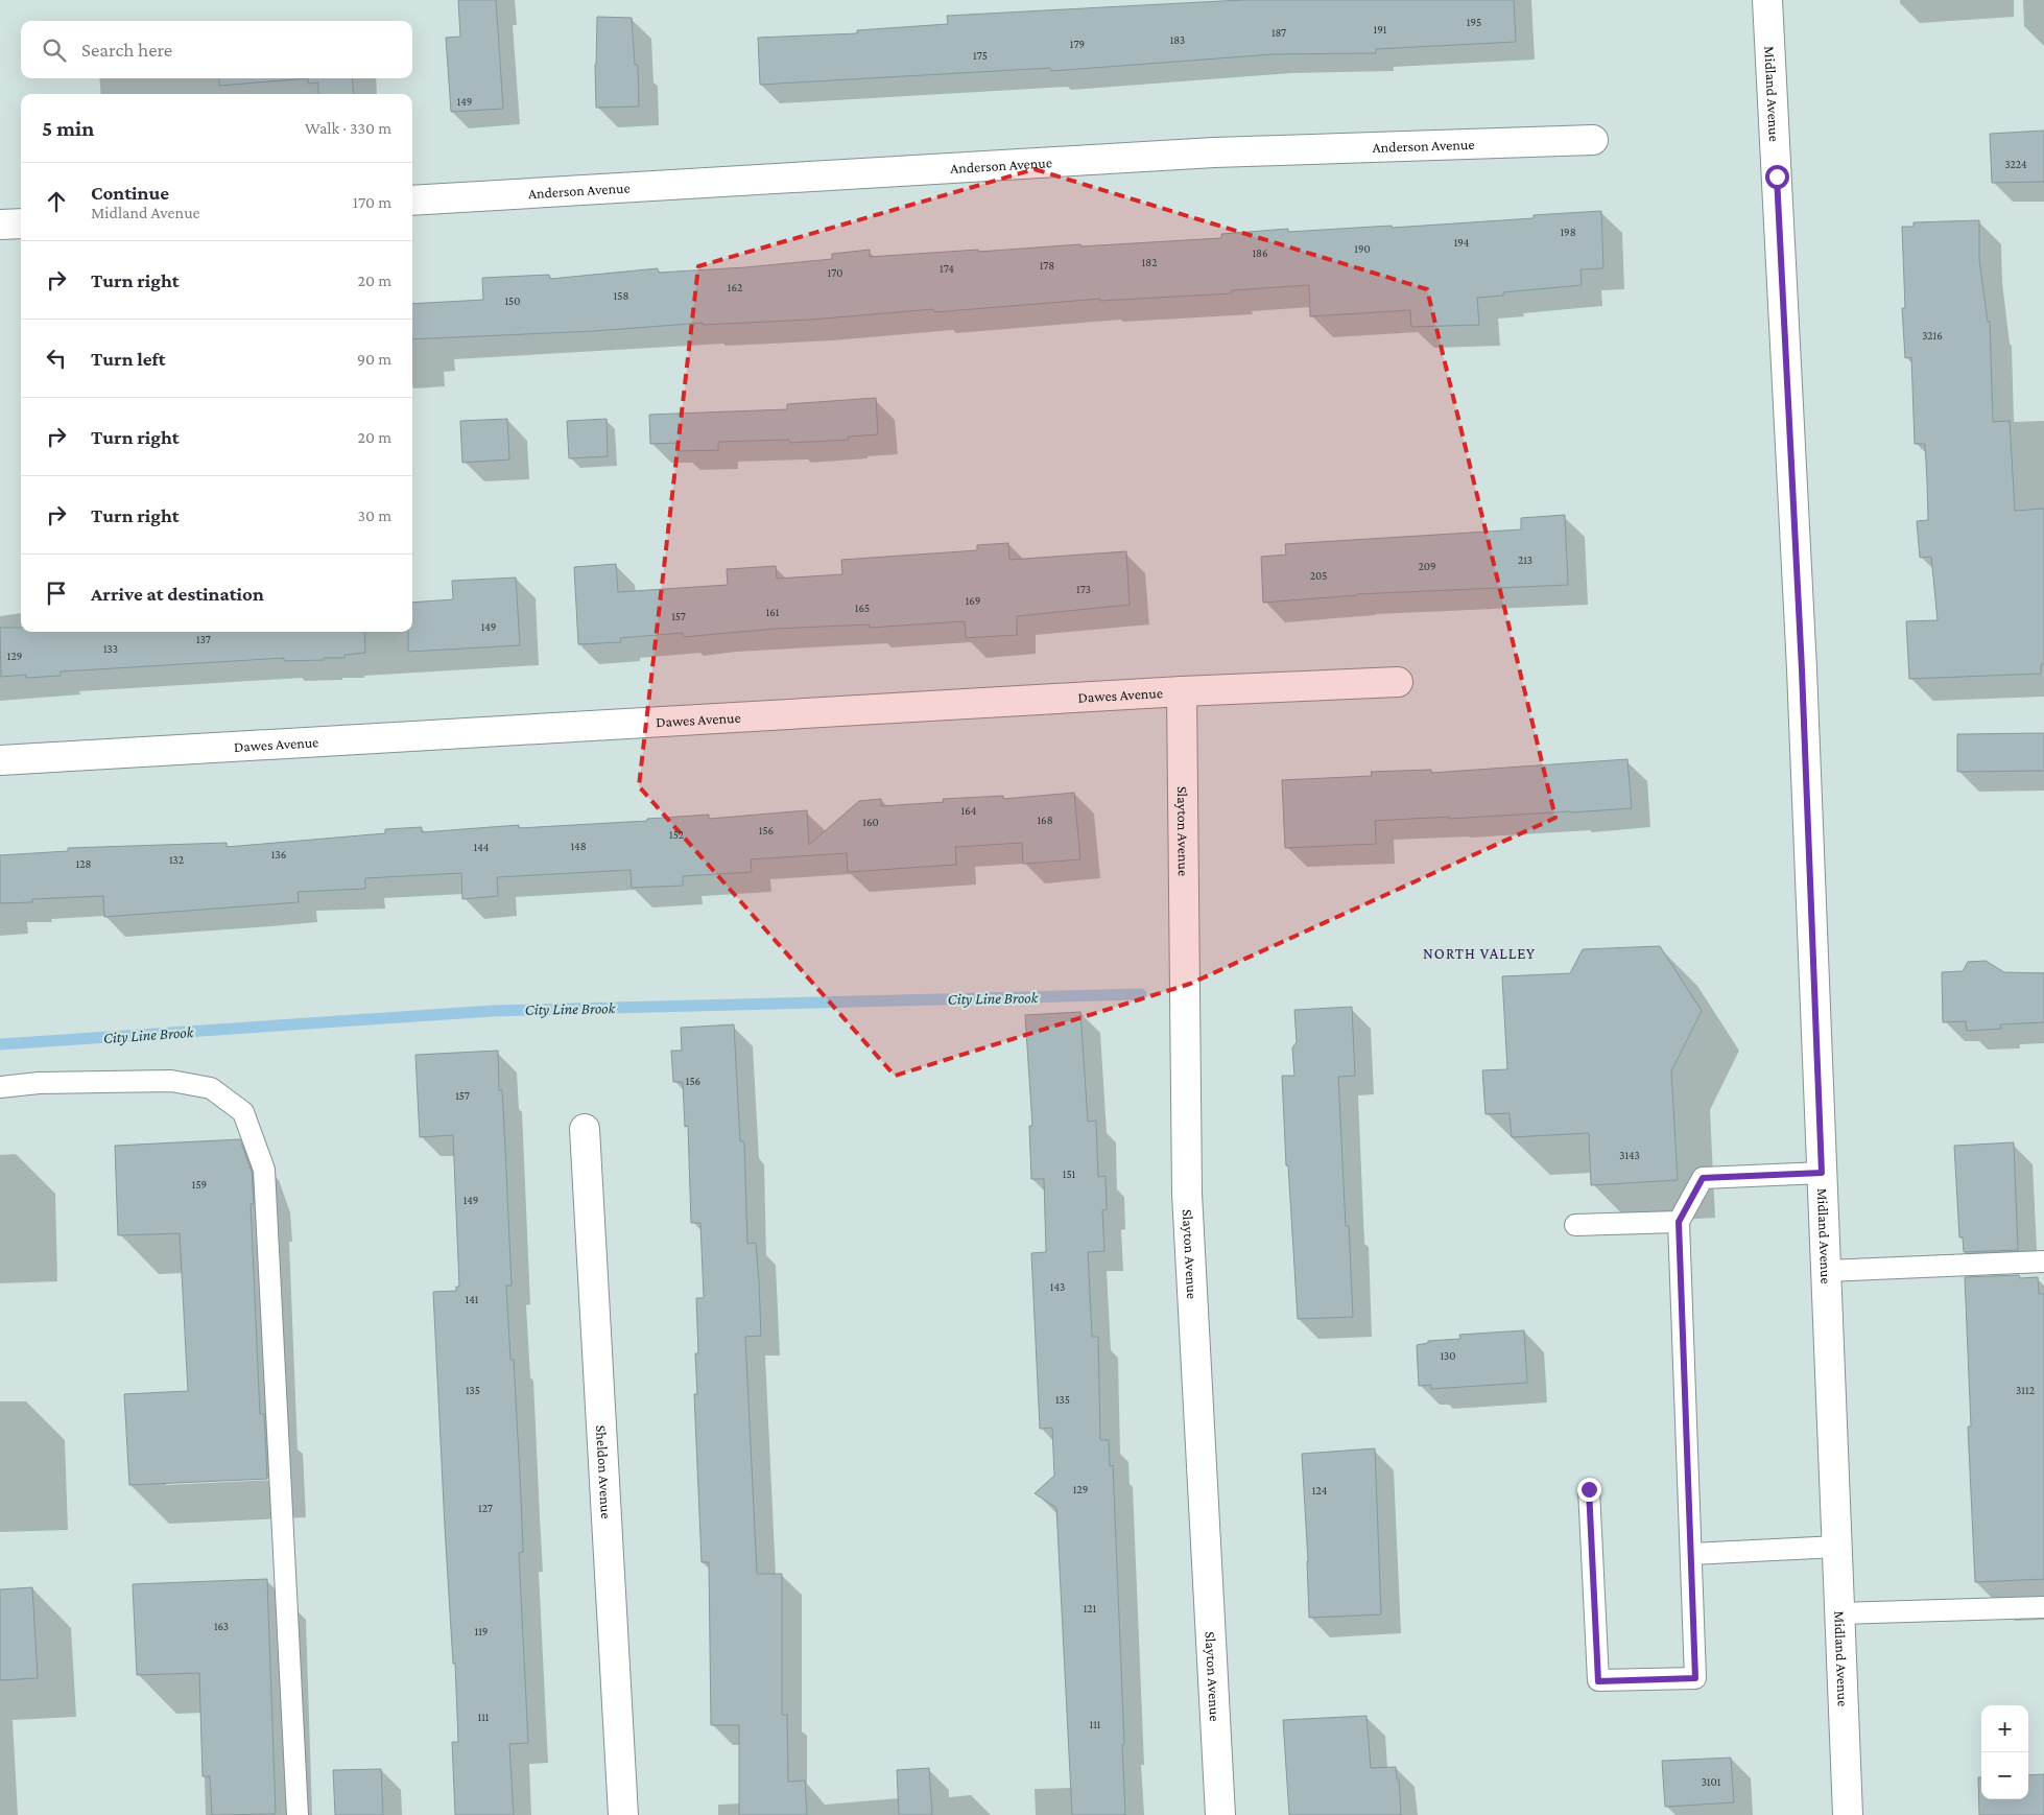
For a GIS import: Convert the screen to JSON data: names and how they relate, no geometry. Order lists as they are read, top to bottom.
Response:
{
  "streets": {
    "street": [
      "Midland Avenue",
      "Anderson Avenue",
      "Dawes Avenue",
      "Slayton Avenue",
      "Sheldon Avenue"
    ]
  },
  "crossings": [
    ["Dawes Avenue", "Slayton Avenue"]
  ],
  "districts": ["NORTH VALLEY"],
  "water": ["City Line Brook"],
  "house_numbers": [
    "195",
    "191",
    "187",
    "183",
    "179",
    "175",
    "149",
    "3224",
    "198",
    "194",
    "190",
    "186",
    "182",
    "178",
    "174",
    "170",
    "162",
    "158",
    "150",
    "3216",
    "213",
    "209",
    "205",
    "173",
    "169",
    "165",
    "161",
    "157",
    "149",
    "137",
    "133",
    "129",
    "164",
    "168",
    "160",
    "156",
    "152",
    "148",
    "144",
    "136",
    "132",
    "128",
    "156",
    "157",
    "3143",
    "151",
    "159",
    "149",
    "143",
    "141",
    "130",
    "135",
    "3112",
    "135",
    "129",
    "124",
    "127",
    "121",
    "163",
    "119",
    "111",
    "111",
    "3101"
  ],
  "page": {
    "search": "Search here",
    "heading": ["5 min", "Walk · 330 m"],
    "list": [
      ["Continue", "Midland Avenue", "170 m"],
      ["Turn right", "20 m"],
      ["Turn left", "90 m"],
      ["Turn right", "20 m"],
      ["Turn right", "30 m"],
      "Arrive at destination"
    ],
    "map_buttons": ["+", "−"]
  }
}
